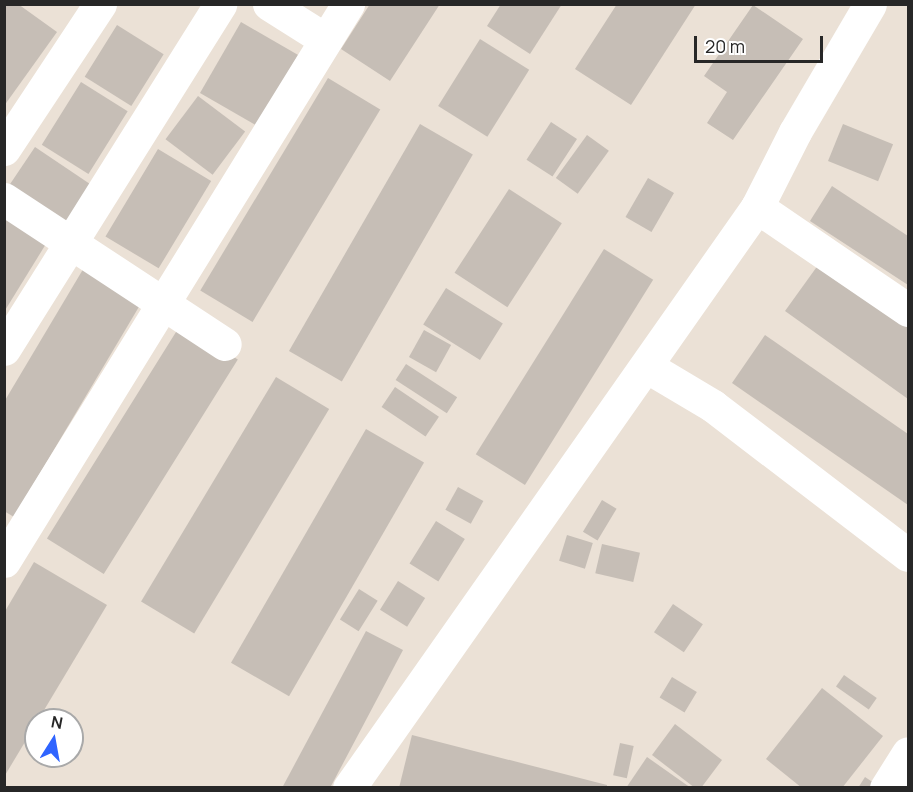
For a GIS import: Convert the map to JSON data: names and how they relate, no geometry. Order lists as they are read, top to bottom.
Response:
{
  "scale_bar": "20 m",
  "north": "top"
}
